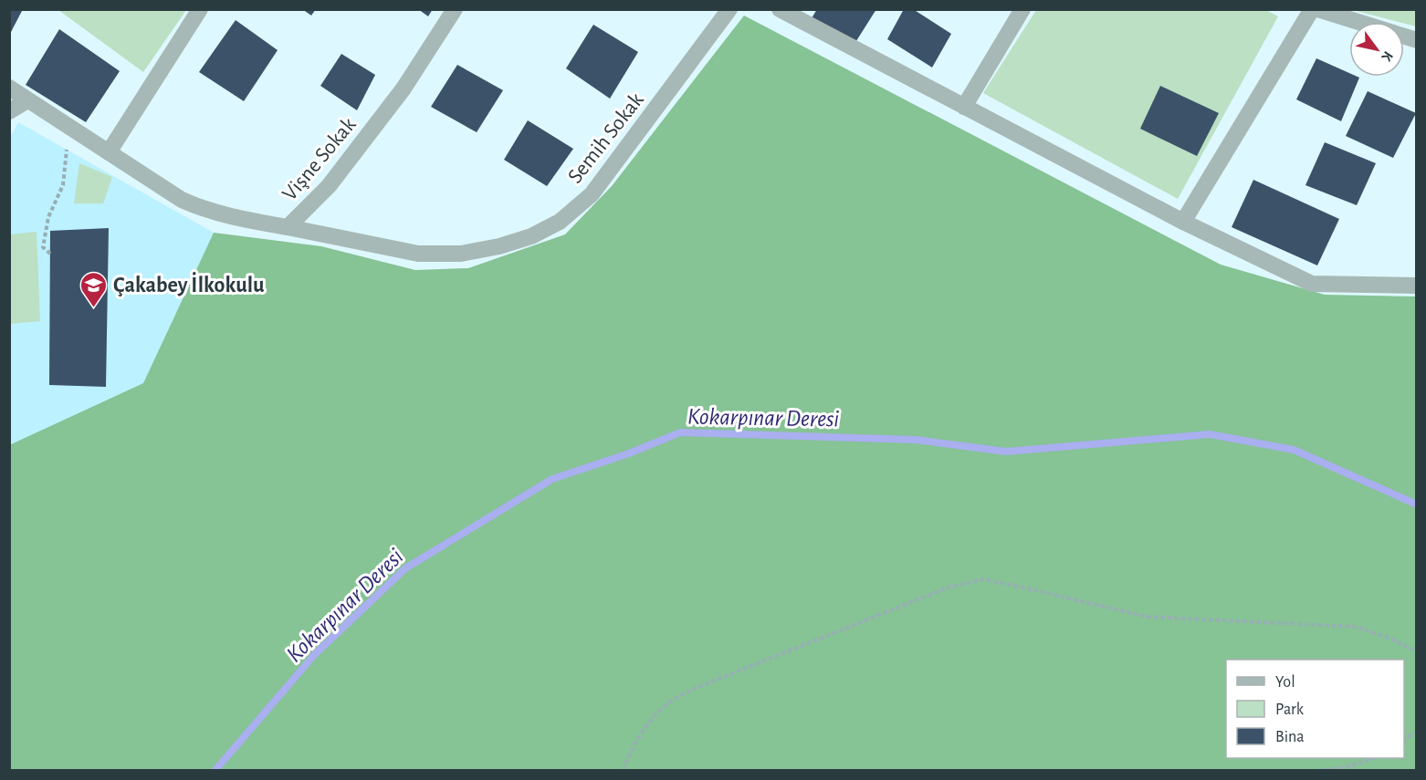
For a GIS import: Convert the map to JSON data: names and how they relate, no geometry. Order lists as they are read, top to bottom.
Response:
{
  "streets": {
    "street": ["Semih Sokak", "Vişne Sokak"]
  },
  "crossings": [
    ["Semih Sokak", "Vişne Sokak"]
  ],
  "water": ["Kokarpınar Deresi"],
  "places": {
    "school or university": ["Çakabey İlkokulu"]
  },
  "legend": ["Yol", "Park", "Bina"],
  "north": "bottom right"
}
